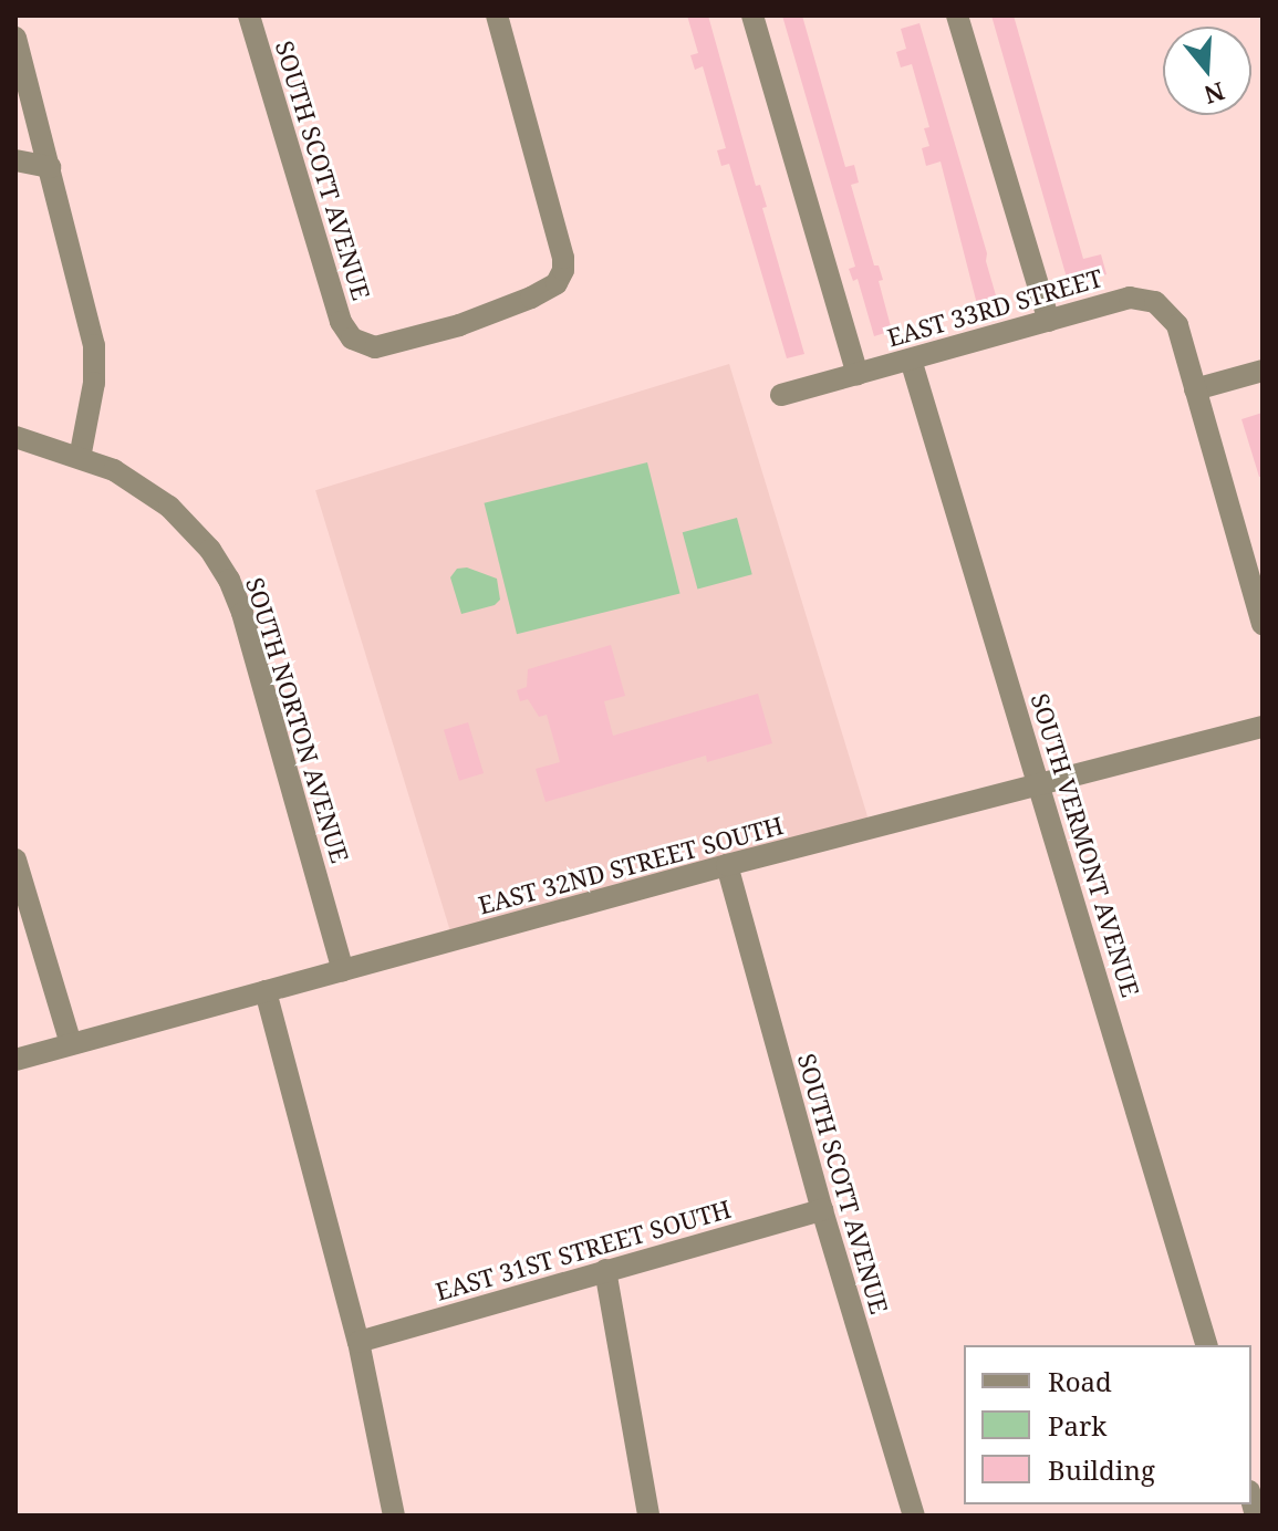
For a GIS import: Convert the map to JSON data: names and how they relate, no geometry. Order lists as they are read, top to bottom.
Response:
{
  "streets": {
    "street": [
      "SOUTH SCOTT AVENUE",
      "EAST 33RD STREET",
      "SOUTH NORTON AVENUE",
      "SOUTH VERMONT AVENUE",
      "EAST 32ND STREET SOUTH",
      "EAST 31ST STREET SOUTH"
    ]
  },
  "crossings": [
    ["SOUTH SCOTT AVENUE", "EAST 32ND STREET SOUTH"],
    ["SOUTH SCOTT AVENUE", "EAST 31ST STREET SOUTH"],
    ["EAST 33RD STREET", "SOUTH VERMONT AVENUE"],
    ["SOUTH NORTON AVENUE", "EAST 32ND STREET SOUTH"],
    ["SOUTH VERMONT AVENUE", "EAST 32ND STREET SOUTH"]
  ],
  "legend": ["Road", "Park", "Building"],
  "north": "bottom"
}
